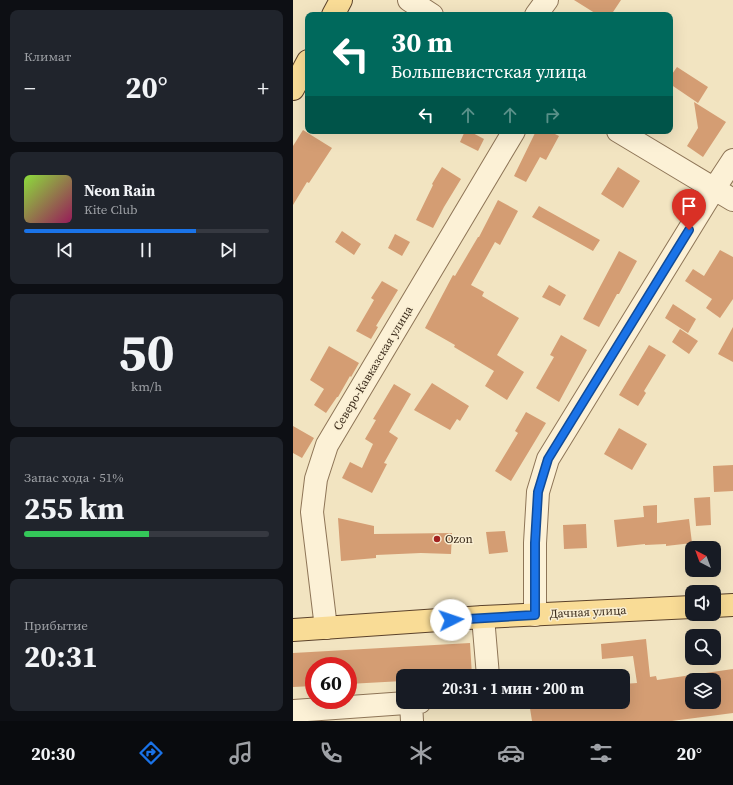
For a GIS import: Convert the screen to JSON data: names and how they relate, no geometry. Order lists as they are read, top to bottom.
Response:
{
  "streets": {
    "main road": ["Дачная улица"],
    "street": ["Северо-Кавказская улица"]
  },
  "crossings": [
    ["Северо-Кавказская улица", "Дачная улица"]
  ],
  "places": ["Ozon"],
  "north": "top left",
  "page": {
    "tile": [
      "Климат",
      ["50", "km/h"],
      ["Запас хода · 51%", "255 km"],
      ["Прибытие", "20:31"]
    ],
    "turn": ["30 m", "Большевистская улица"],
    "heat": ["−", "20°", "+"],
    "song": ["Neon Rain", "Kite Club"],
    "limit": "60",
    "trip": "20:31 · 1 мин · 200 m",
    "tabs": ["20:30", "20°"]
  }
}
